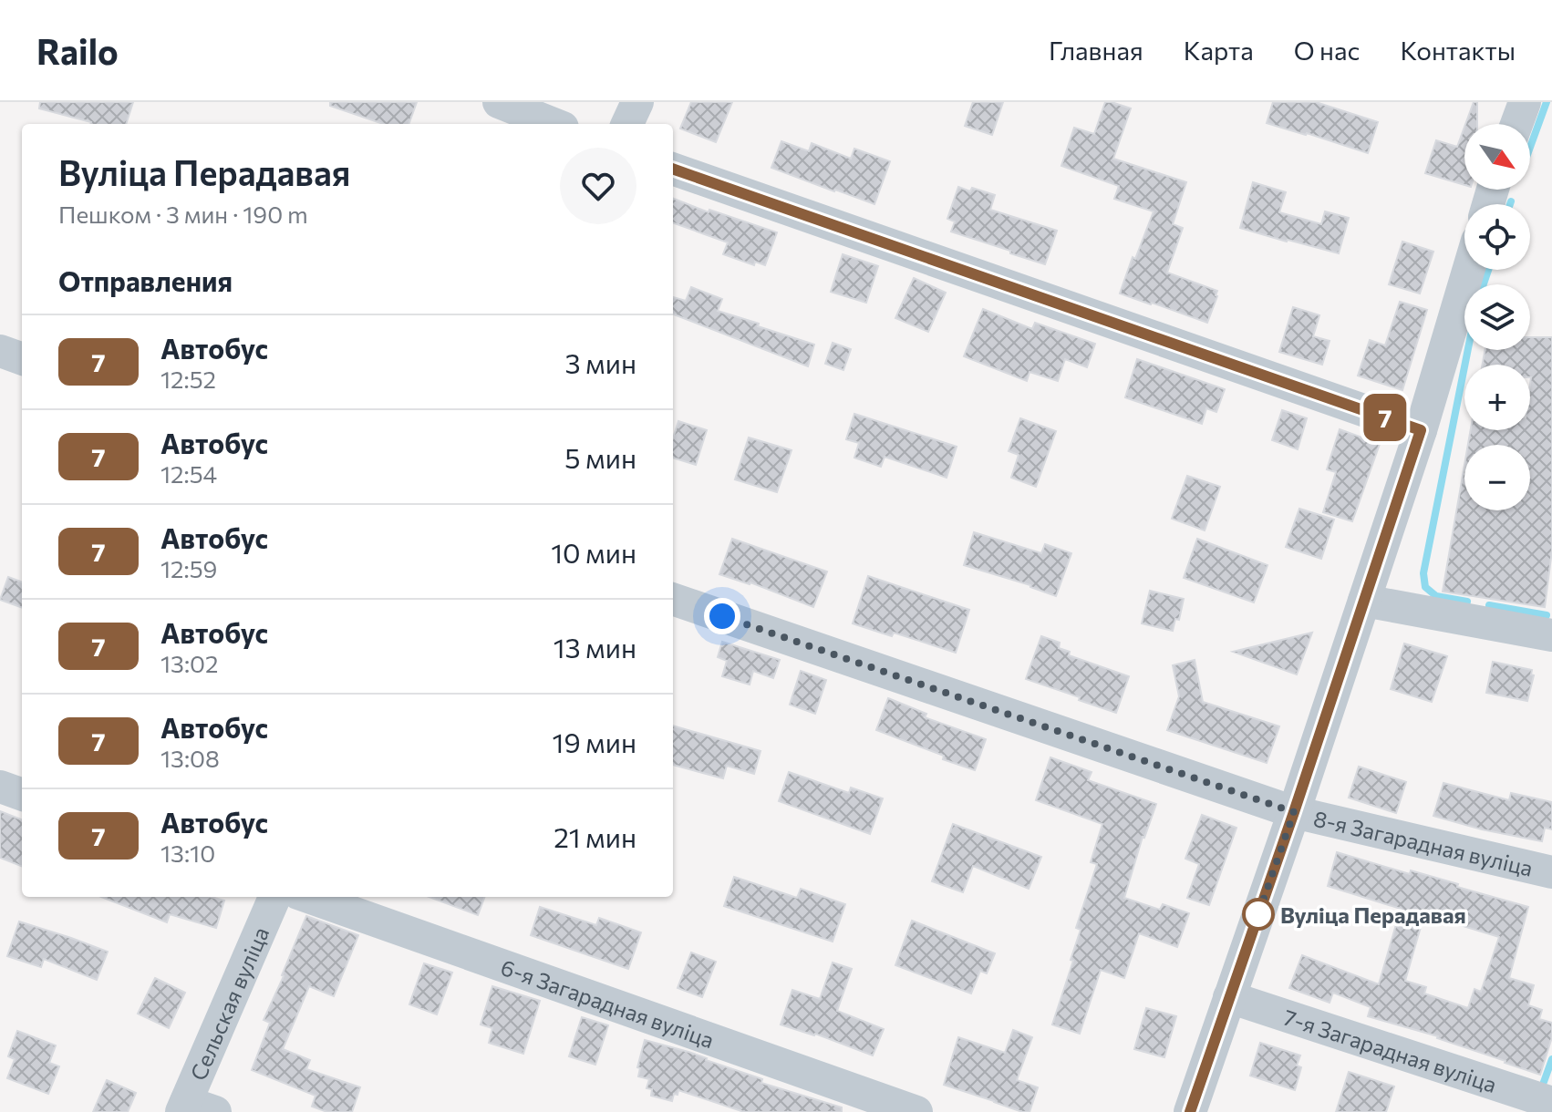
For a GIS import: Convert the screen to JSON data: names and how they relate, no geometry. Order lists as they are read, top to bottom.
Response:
{
  "streets": {
    "street": [
      "8-я Загарадная вуліца",
      "Сельская вуліца",
      "6-я Загарадная вуліца",
      "7-я Загарадная вуліца"
    ]
  },
  "places": ["Вуліца Перадавая"],
  "lines": ["bus line 7"],
  "north": "bottom right",
  "page": {
    "header": "Railo",
    "nav": [
      "Главная",
      "Карта",
      "О нас",
      "Контакты"
    ],
    "on_map": "7",
    "map_buttons": ["+", "−"],
    "heading": [
      ["Вуліца Перадавая", "Пешком · 3 мин · 190 m"],
      "Отправления"
    ],
    "list": [
      {
        "mark": "7",
        "name": "Автобус",
        "note": "12:52",
        "value": "3 мин"
      },
      {
        "mark": "7",
        "name": "Автобус",
        "note": "12:54",
        "value": "5 мин"
      },
      {
        "mark": "7",
        "name": "Автобус",
        "note": "12:59",
        "value": "10 мин"
      },
      {
        "mark": "7",
        "name": "Автобус",
        "note": "13:02",
        "value": "13 мин"
      },
      {
        "mark": "7",
        "name": "Автобус",
        "note": "13:08",
        "value": "19 мин"
      },
      {
        "mark": "7",
        "name": "Автобус",
        "note": "13:10",
        "value": "21 мин"
      }
    ]
  }
}
